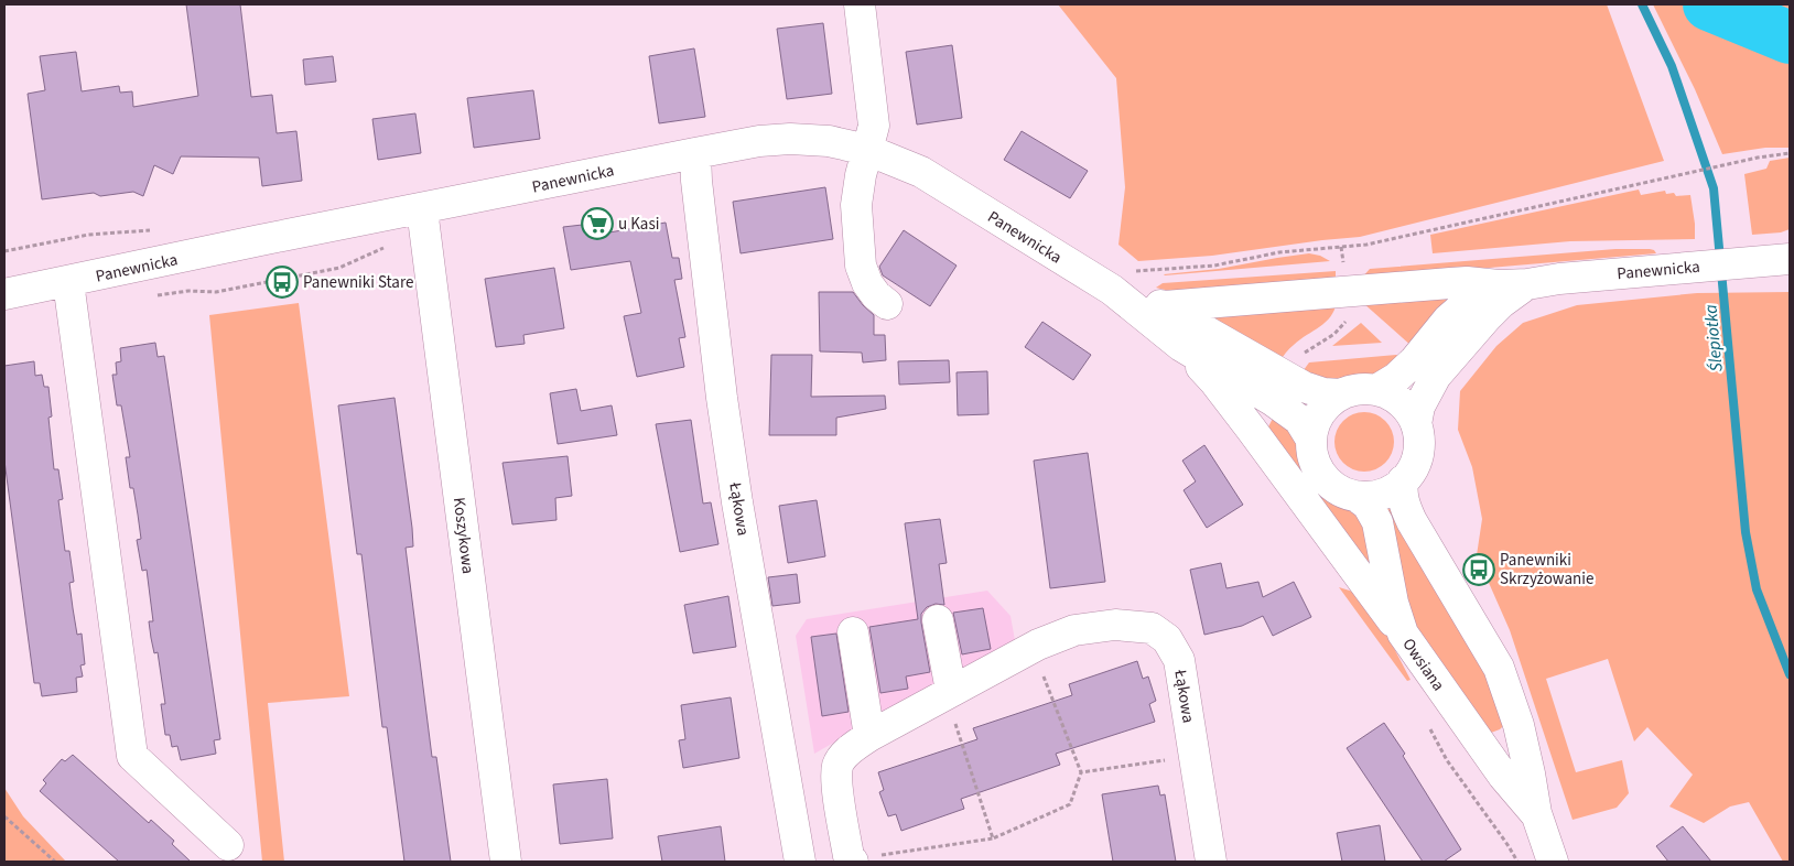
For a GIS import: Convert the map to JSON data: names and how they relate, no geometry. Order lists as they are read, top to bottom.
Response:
{
  "streets": {
    "street": [
      "Panewnicka",
      "Łąkowa",
      "Koszykowa",
      "Owsiana"
    ]
  },
  "crossings": [
    ["Panewnicka", "Łąkowa"],
    ["Panewnicka", "Koszykowa"],
    ["Panewnicka", "Owsiana"]
  ],
  "water": ["Ślepiotka"],
  "places": {
    "supermarket": ["u Kasi"],
    "bus stop": ["Panewniki Stare", "Panewniki Skrzyżowanie"]
  }
}
